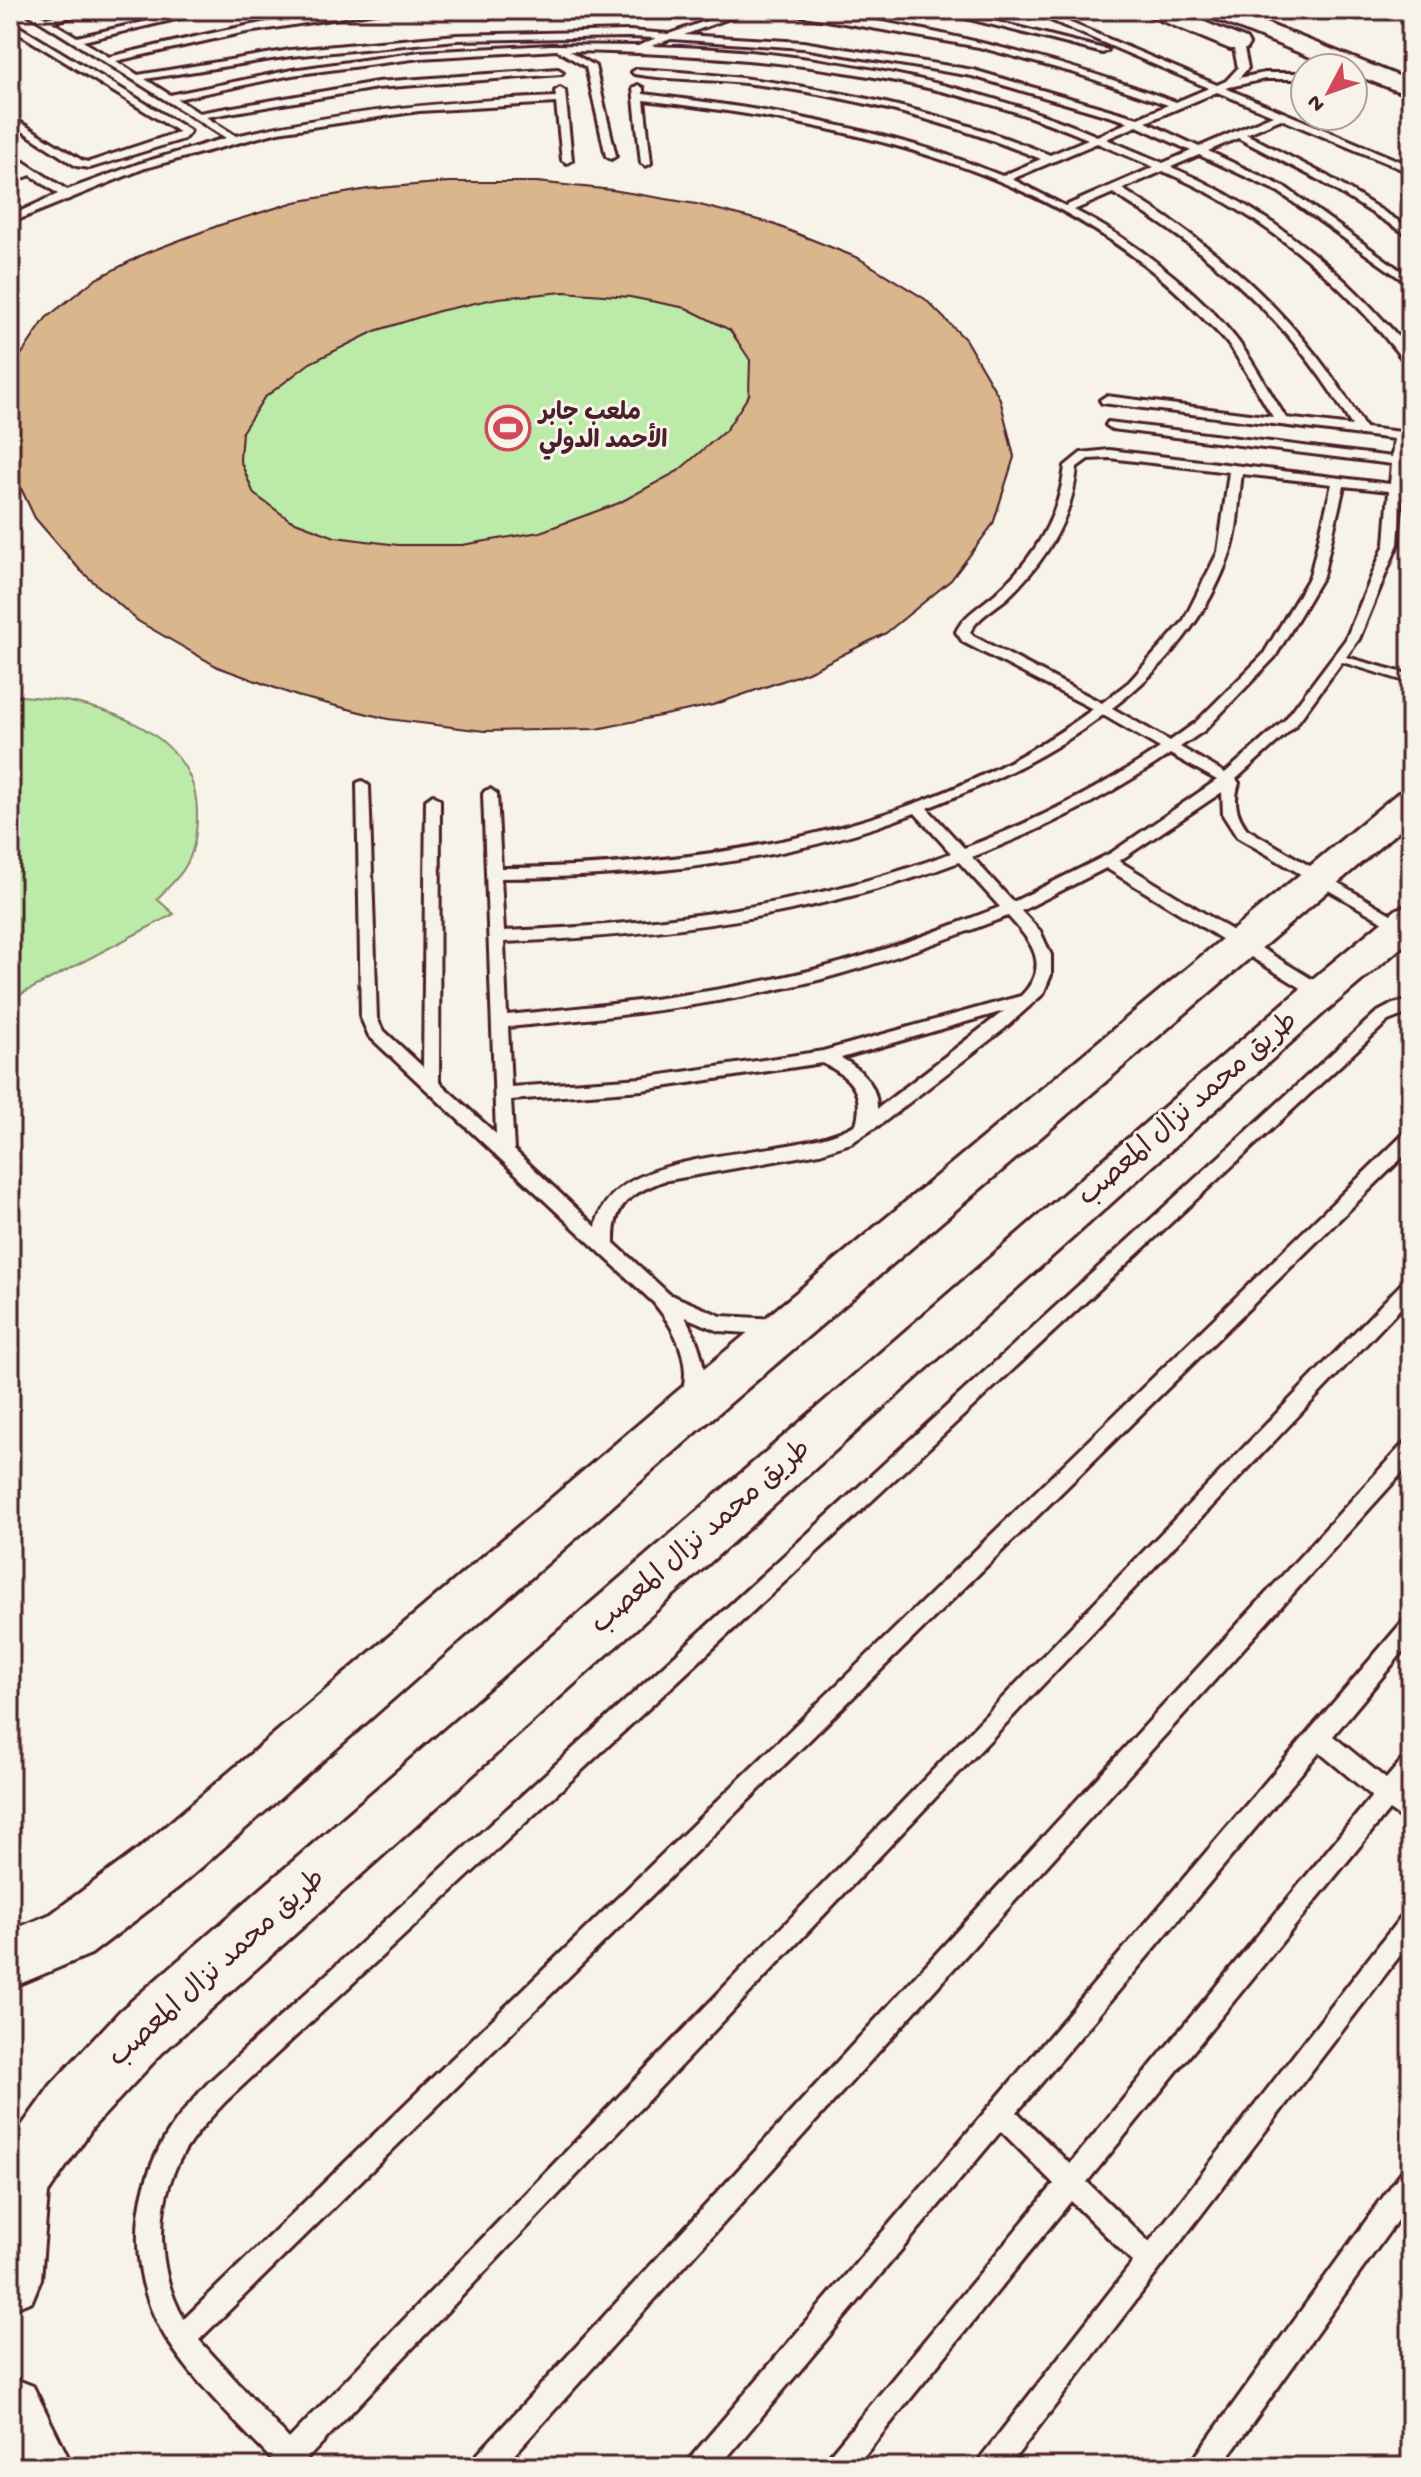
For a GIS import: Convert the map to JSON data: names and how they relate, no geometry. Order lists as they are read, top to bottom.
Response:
{
  "streets": {
    "street": ["طريق محمد نزال المعصب"]
  },
  "places": {
    "sports": ["ملعب جابر الأحمد الدولي"]
  },
  "north": "bottom left"
}
